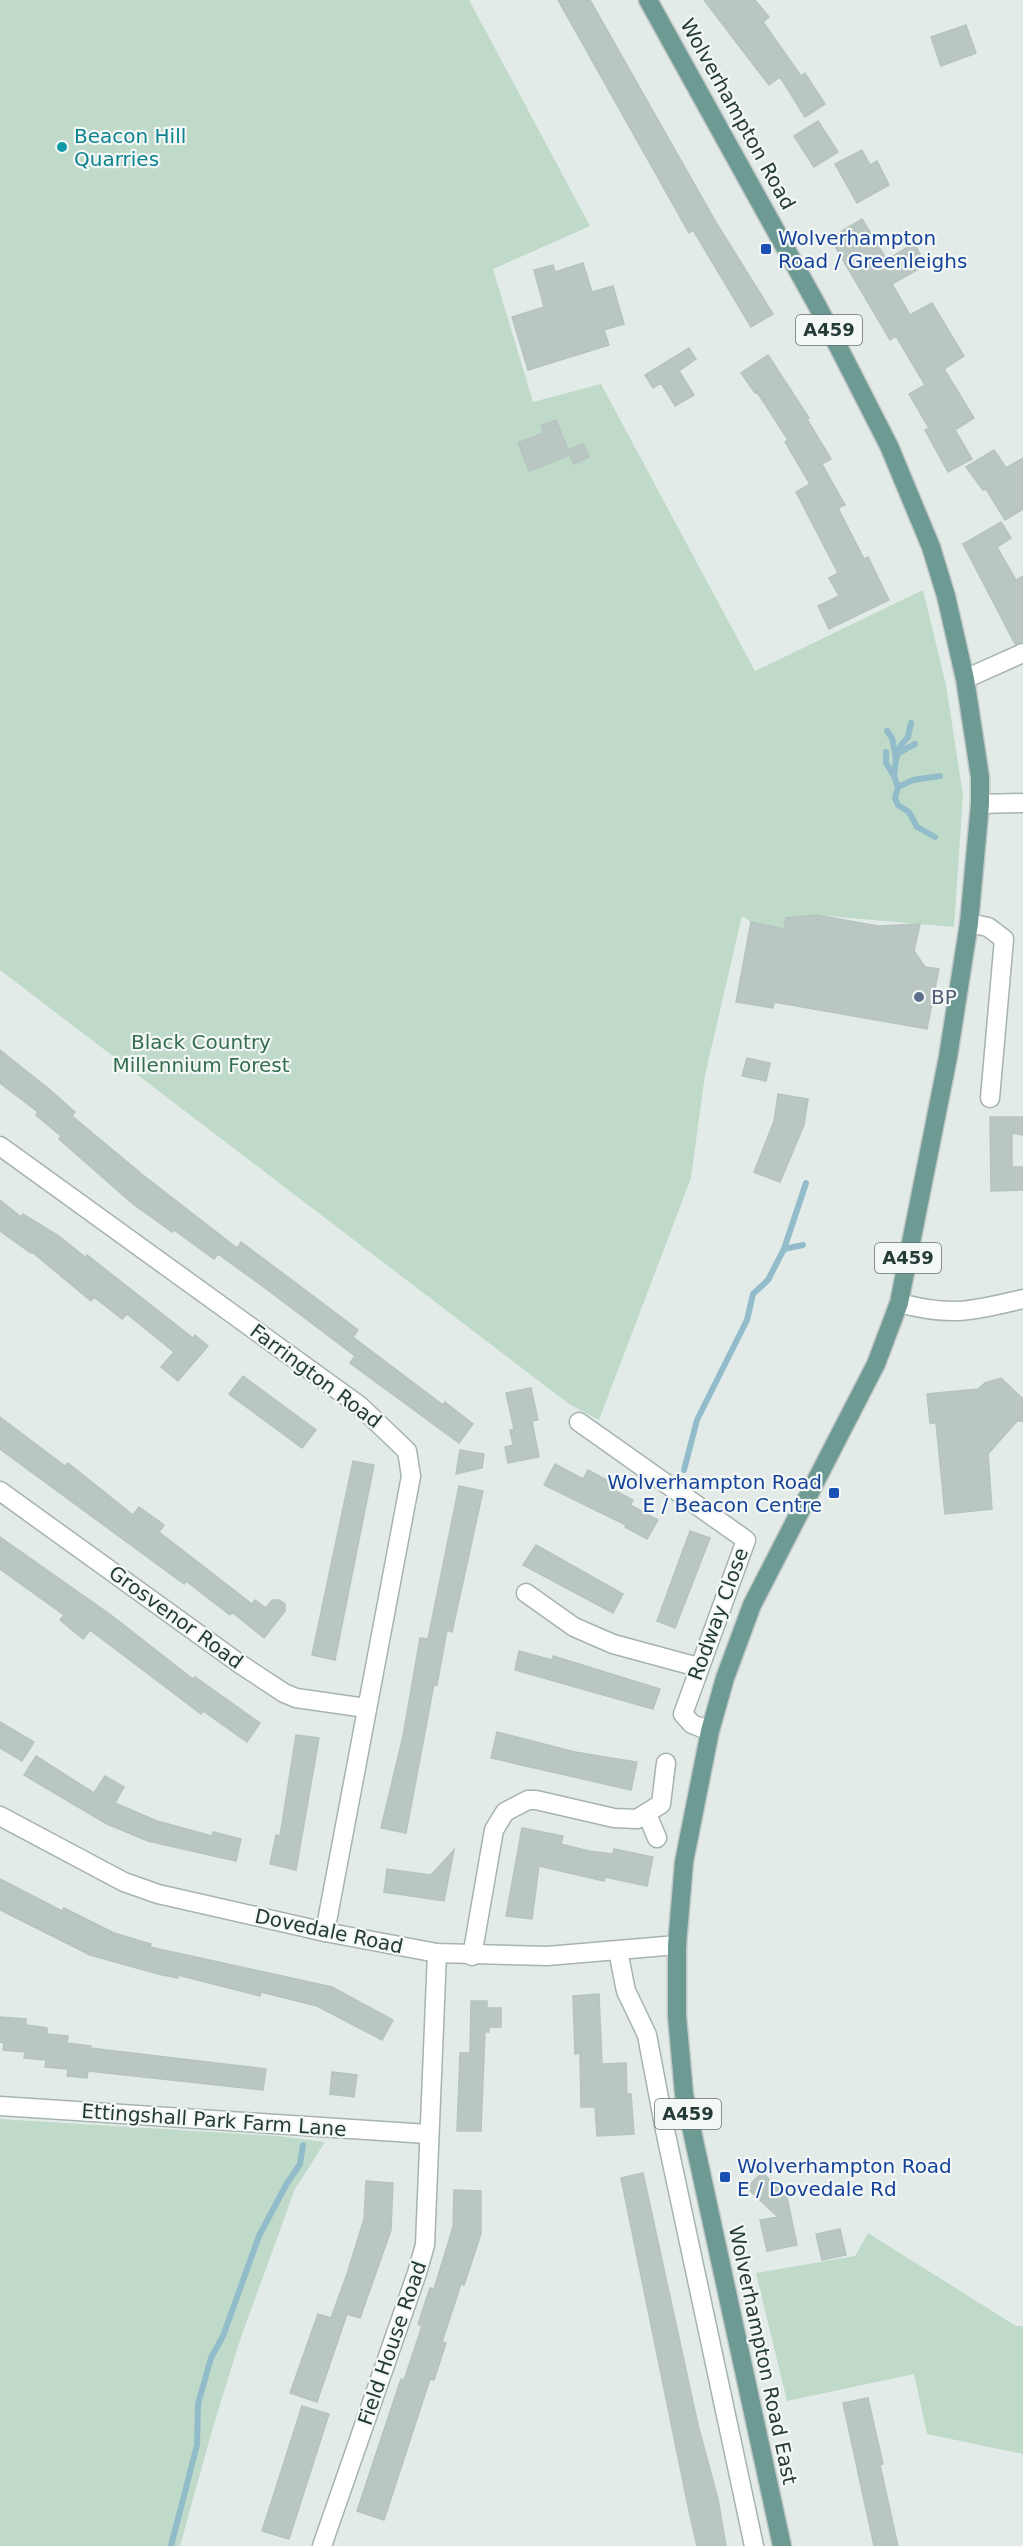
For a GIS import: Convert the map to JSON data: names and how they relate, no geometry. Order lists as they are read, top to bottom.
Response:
{
  "streets": {
    "main road": ["Wolverhampton Road", "A459", "Wolverhampton Road East"],
    "street": [
      "Farrington Road",
      "Rodway Close",
      "Grosvenor Road",
      "Dovedale Road",
      "Ettingshall Park Farm Lane",
      "Field House Road"
    ]
  },
  "crossings": [
    ["Wolverhampton Road", "Wolverhampton Road East"],
    ["Farrington Road", "Grosvenor Road"],
    ["Farrington Road", "Dovedale Road"],
    ["Rodway Close", "Wolverhampton Road East"],
    ["Dovedale Road", "Field House Road"],
    ["Dovedale Road", "Wolverhampton Road East"],
    ["Ettingshall Park Farm Lane", "Field House Road"]
  ],
  "parks": ["Black Country Millennium Forest"],
  "places": {
    "other": ["Beacon Hill Quarries", "BP"],
    "transit": ["Wolverhampton Road / Greenleighs", "Wolverhampton Road E / Beacon Centre", "Wolverhampton Road E / Dovedale Rd"]
  }
}
